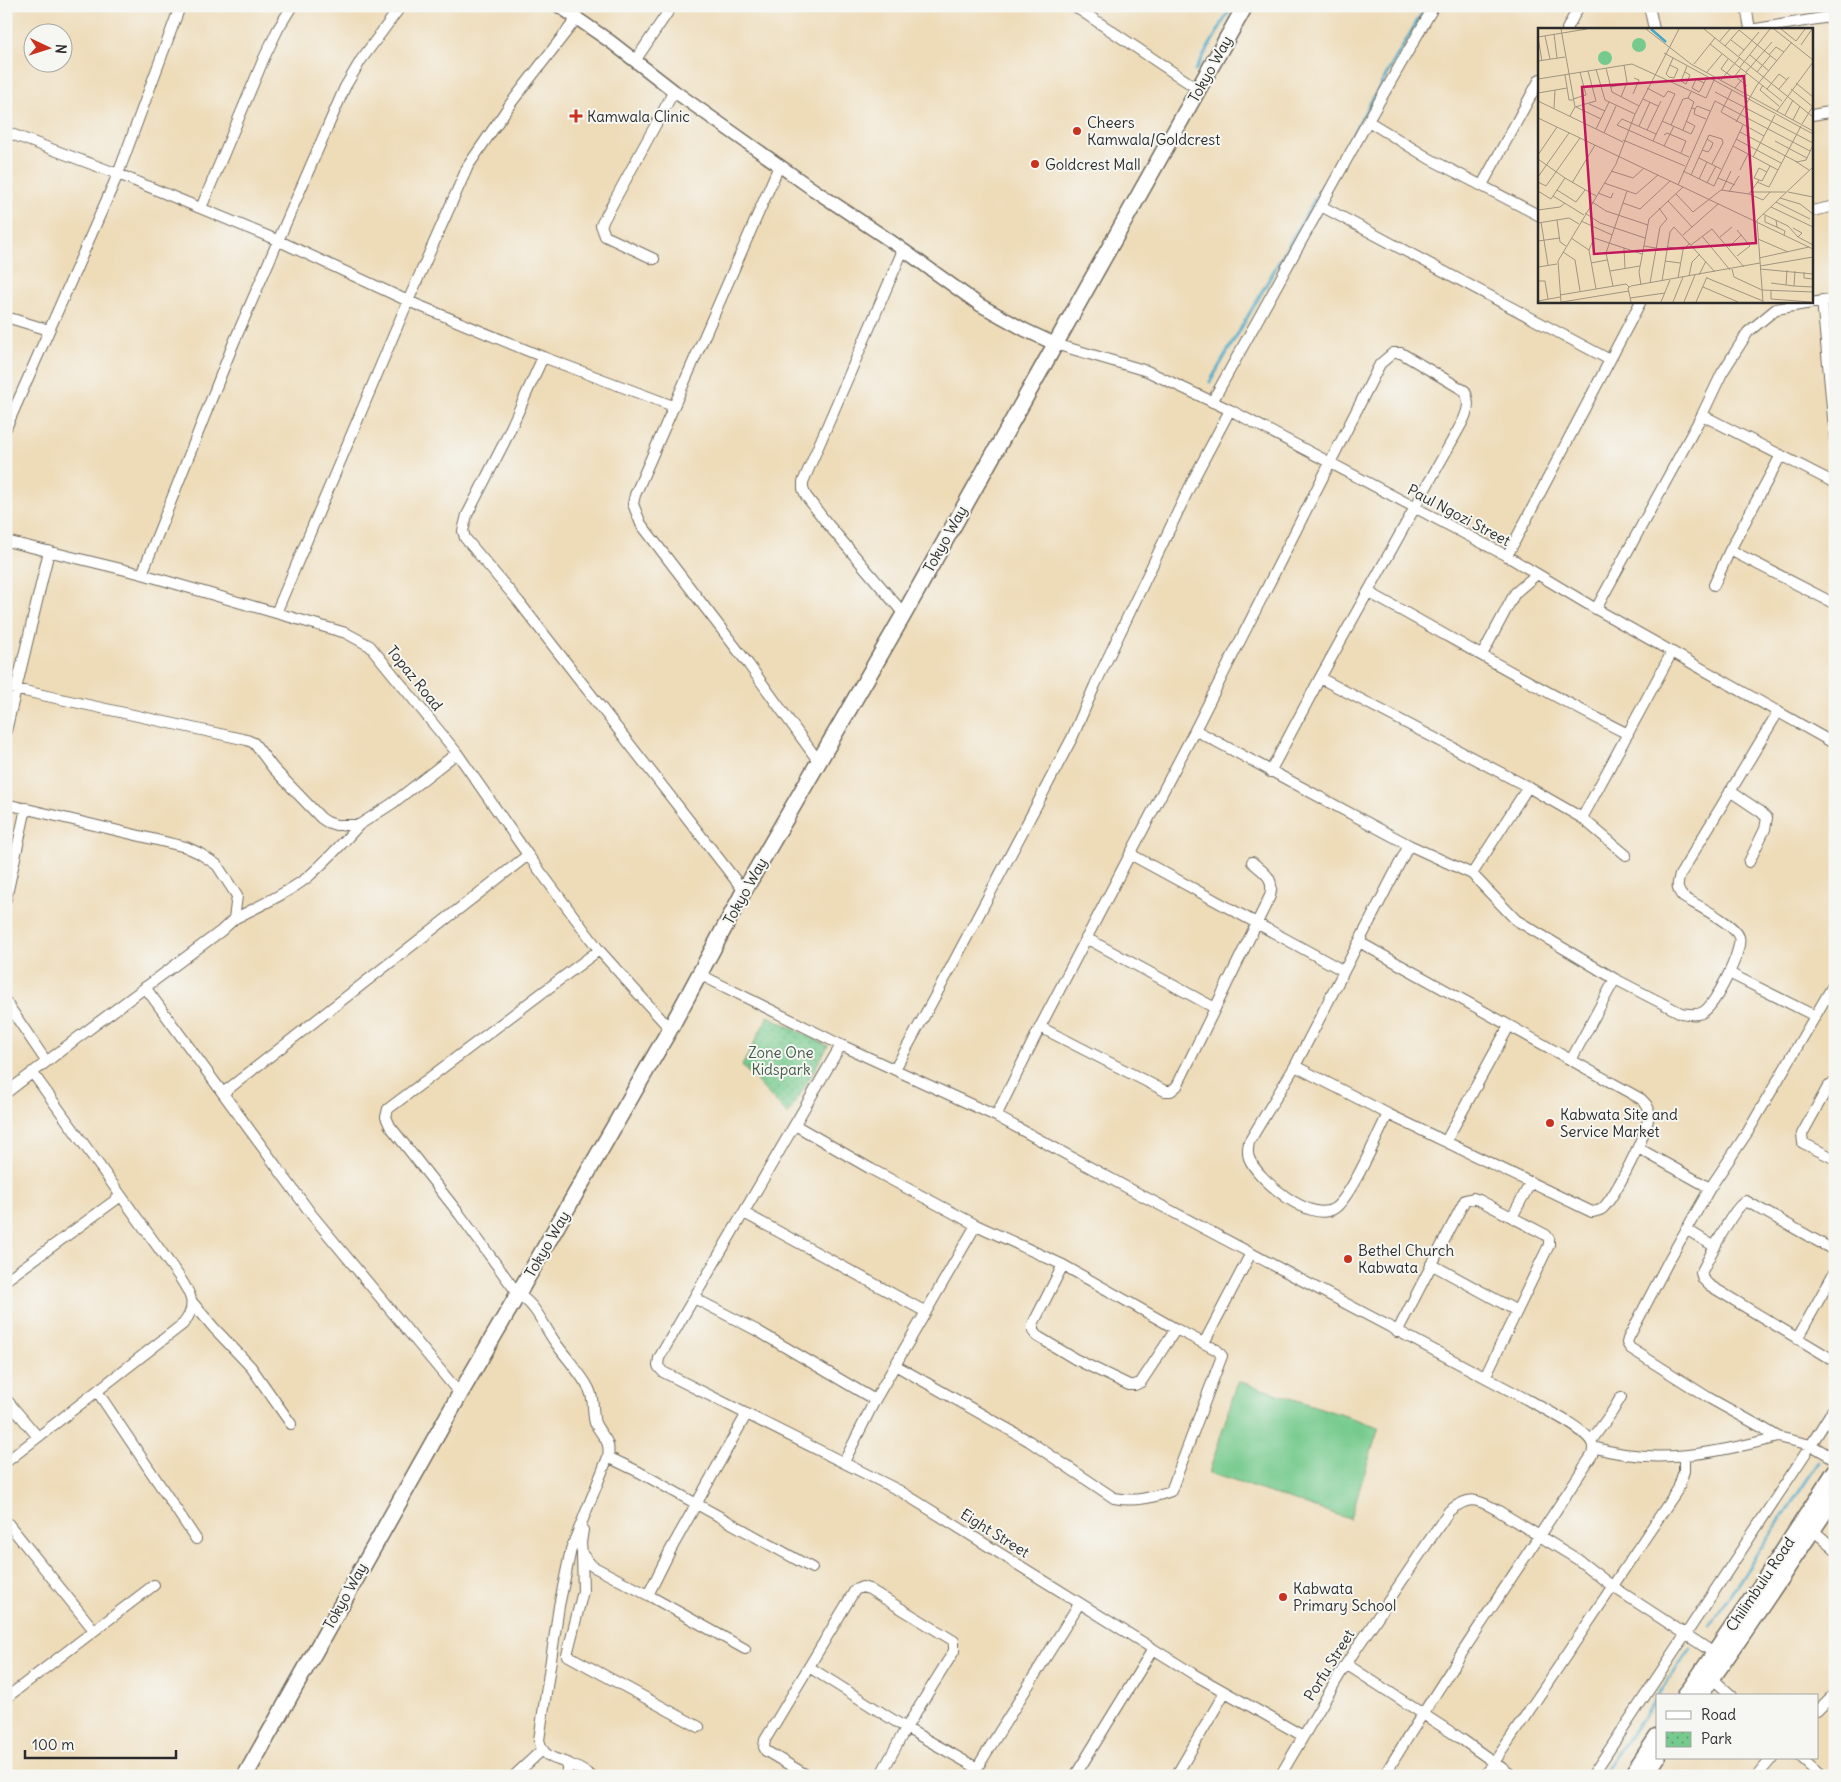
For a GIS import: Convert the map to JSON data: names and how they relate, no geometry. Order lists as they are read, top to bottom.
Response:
{
  "streets": {
    "main road": ["Tokyo Way", "Chilimbulu Road"],
    "street": [
      "Paul Ngozi Street",
      "Topaz Road",
      "Eight Street",
      "Porfu Street"
    ]
  },
  "crossings": [
    ["Tokyo Way", "Paul Ngozi Street"],
    ["Tokyo Way", "Topaz Road"],
    ["Eight Street", "Porfu Street"]
  ],
  "parks": ["Zone One Kidspark"],
  "places": {
    "health": ["Kamwala Clinic"],
    "other": [
      "Cheers Kamwala/Goldcrest",
      "Goldcrest Mall",
      "Kabwata Site and Service Market",
      "Bethel Church Kabwata",
      "Kabwata Primary School"
    ]
  },
  "legend": ["Road", "Park"],
  "scale_bar": "100 m",
  "north": "right"
}
